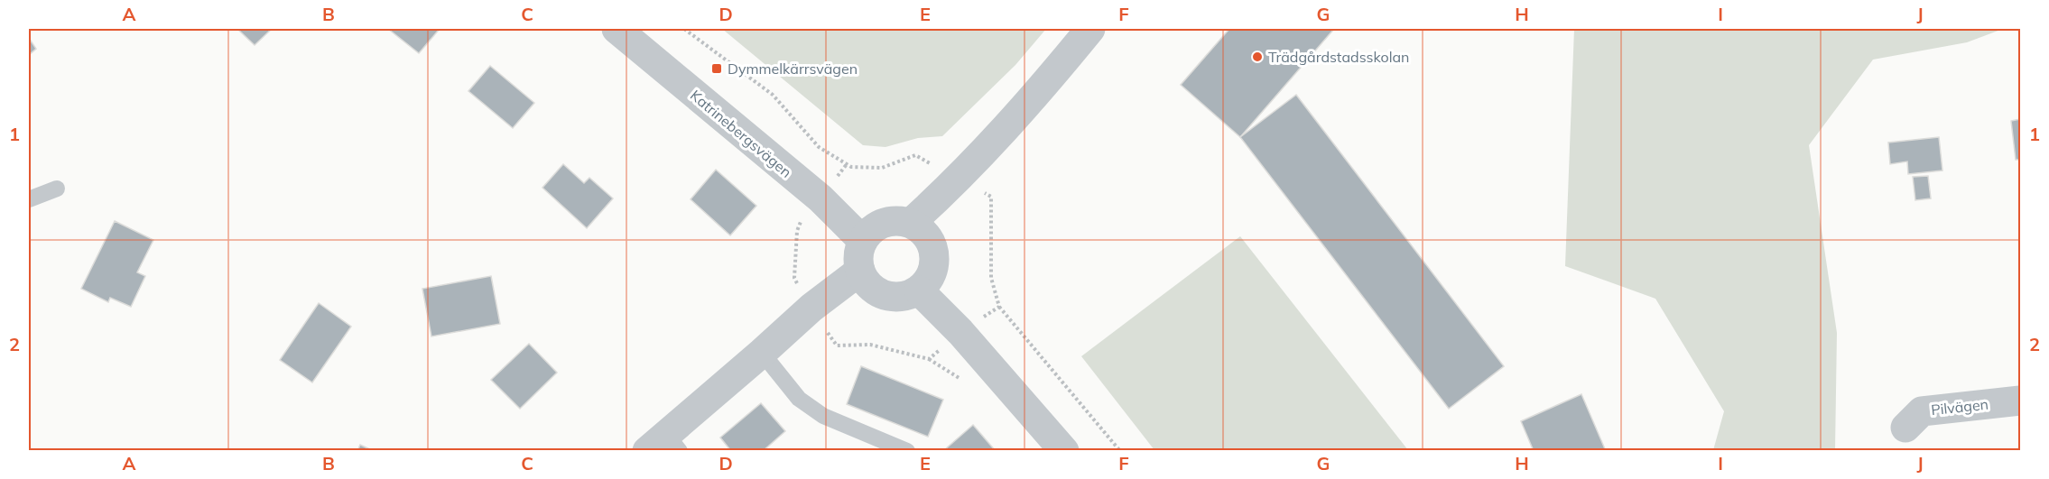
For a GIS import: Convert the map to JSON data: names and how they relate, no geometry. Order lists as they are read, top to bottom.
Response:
{
  "streets": {
    "street": ["Katrinebergsvägen", "Pilvägen"]
  },
  "places": {
    "other": ["Trädgårdstadsskolan"],
    "transit": ["Dymmelkärrsvägen"]
  },
  "grid": {
    "columns": [
      "A",
      "B",
      "C",
      "D",
      "E",
      "F",
      "G",
      "H",
      "I",
      "J"
    ],
    "rows": ["1", "2"]
  }
}
